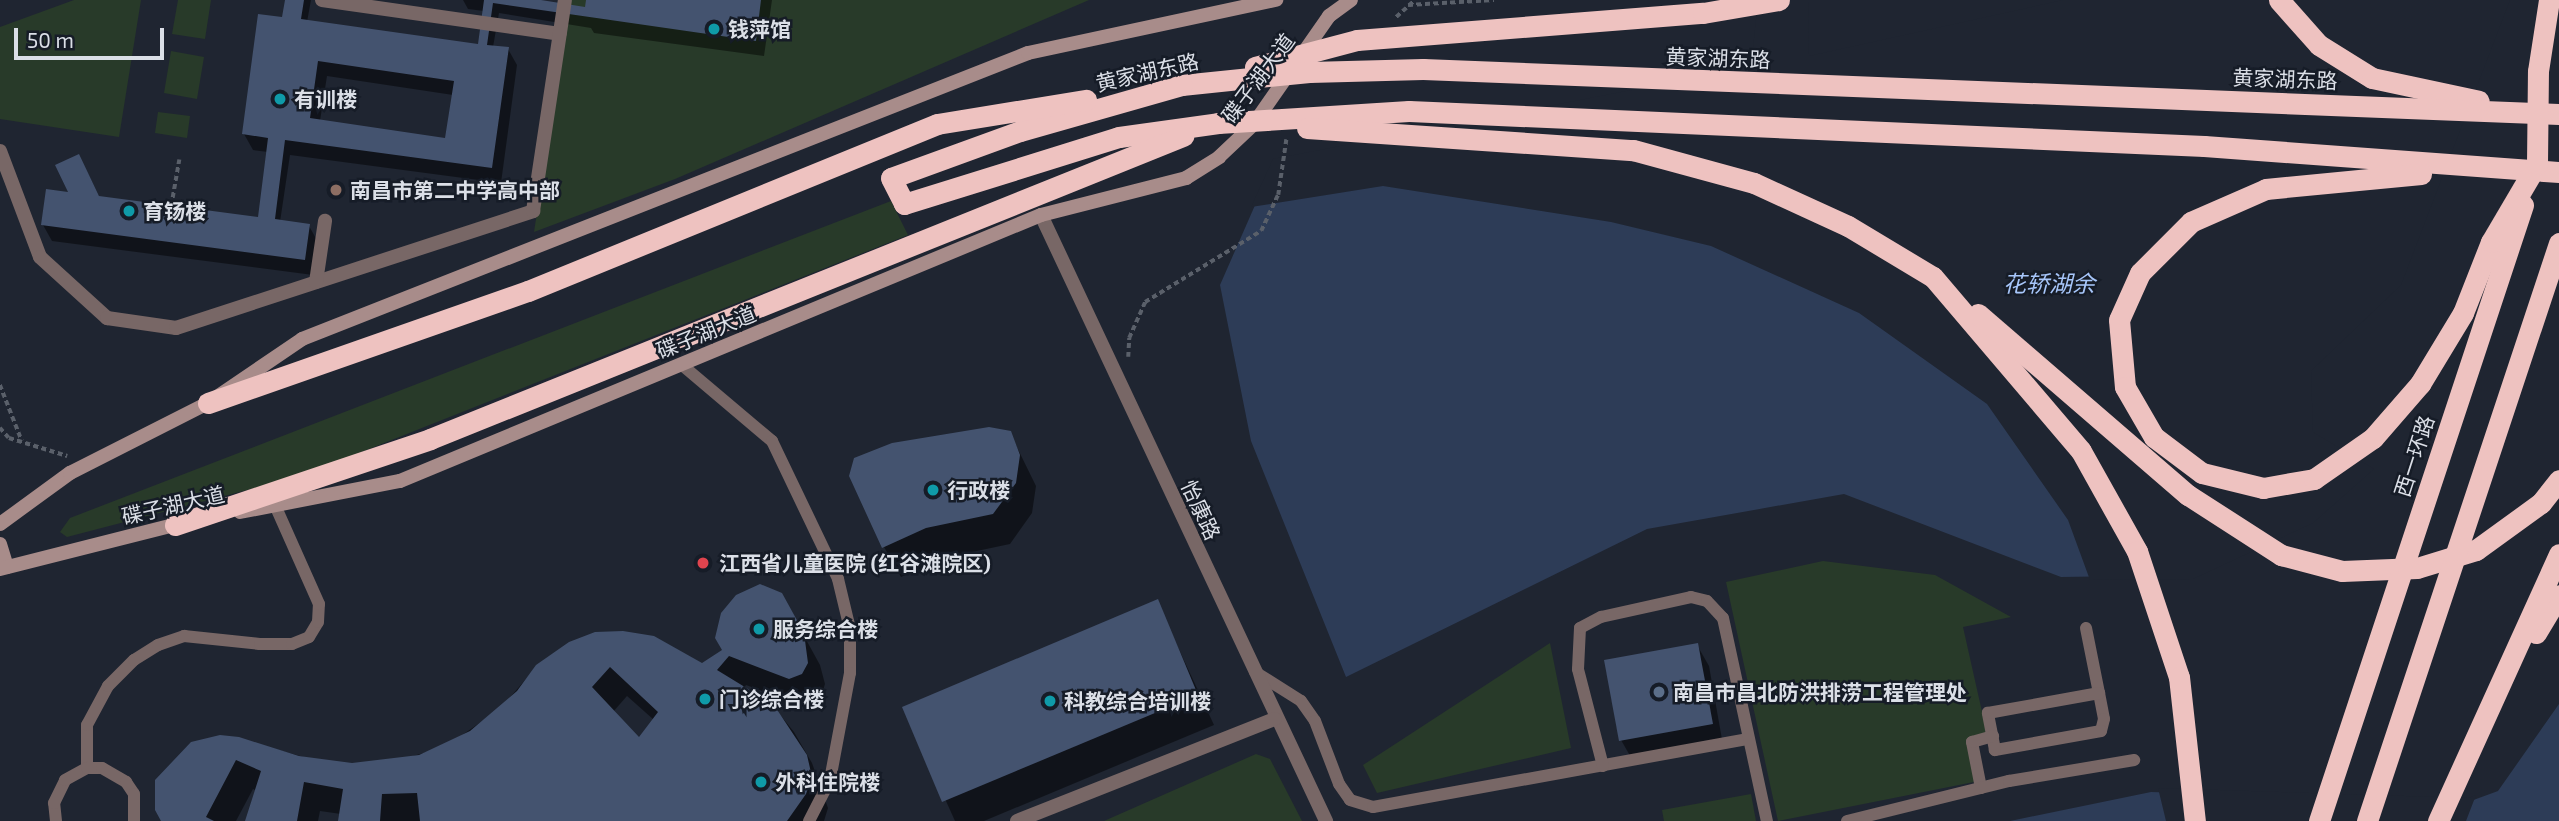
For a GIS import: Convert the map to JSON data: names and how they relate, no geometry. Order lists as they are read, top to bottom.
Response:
{
  "streets": {
    "highway": ["黄家湖东路", "西一环路"],
    "main road": ["碟子湖大道"],
    "street": ["怡康路"]
  },
  "crossings": [
    ["碟子湖大道", "怡康路"]
  ],
  "water": ["花轿湖余"],
  "places": [
    "钱萍馆",
    "有训楼",
    "南昌市第二中学高中部",
    "育钖楼",
    "行政楼",
    "江西省儿童医院 (红谷滩院区)",
    "服务综合楼",
    "南昌市昌北防洪排涝工程管理处",
    "门诊综合楼",
    "科教综合培训楼",
    "外科住院楼"
  ],
  "scale_bar": "50 m"
}
